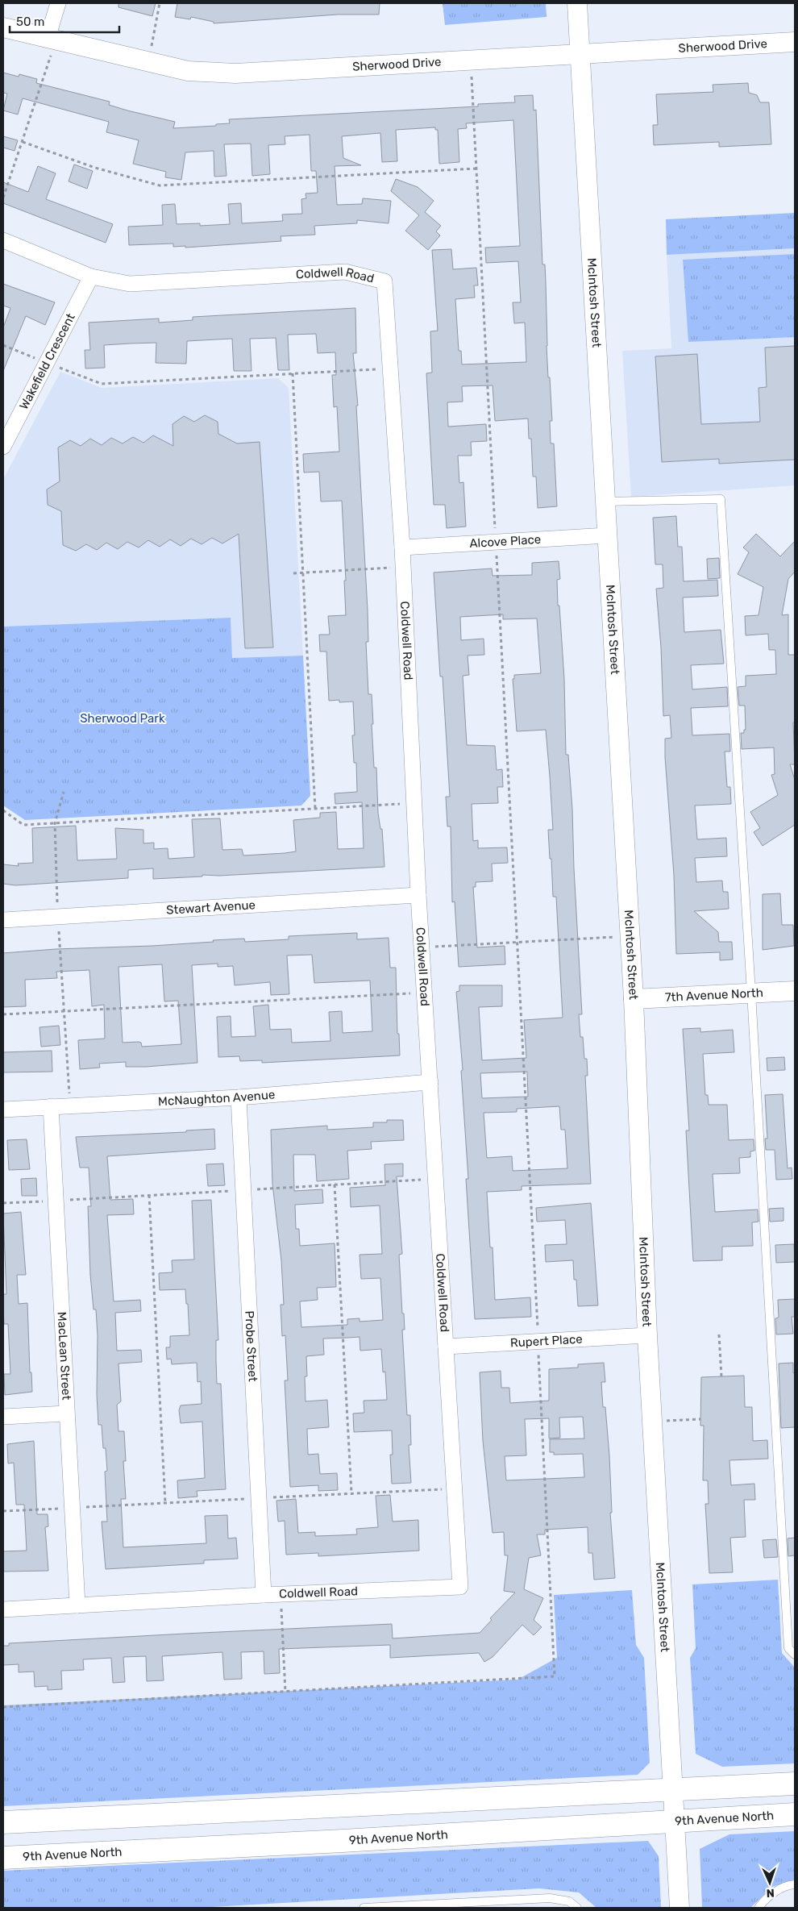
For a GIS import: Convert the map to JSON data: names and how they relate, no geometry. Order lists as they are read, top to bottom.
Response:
{
  "streets": {
    "main road": ["9th Avenue North"],
    "street": [
      "Sherwood Drive",
      "Coldwell Road",
      "McIntosh Street",
      "Wakefield Crescent",
      "Alcove Place",
      "Stewart Avenue",
      "7th Avenue North",
      "McNaughton Avenue",
      "Rupert Place",
      "Probe Street",
      "MacLean Street"
    ]
  },
  "crossings": [
    ["Sherwood Drive", "McIntosh Street"],
    ["Coldwell Road", "Wakefield Crescent"],
    ["Coldwell Road", "Alcove Place"],
    ["Coldwell Road", "Stewart Avenue"],
    ["Coldwell Road", "McNaughton Avenue"],
    ["Coldwell Road", "Rupert Place"],
    ["Coldwell Road", "Probe Street"],
    ["Coldwell Road", "MacLean Street"],
    ["McIntosh Street", "Alcove Place"],
    ["McIntosh Street", "7th Avenue North"],
    ["McIntosh Street", "Rupert Place"],
    ["McIntosh Street", "9th Avenue North"],
    ["McNaughton Avenue", "Probe Street"],
    ["McNaughton Avenue", "MacLean Street"]
  ],
  "parks": ["Sherwood Park"],
  "scale_bar": "50 m",
  "north": "bottom"
}
